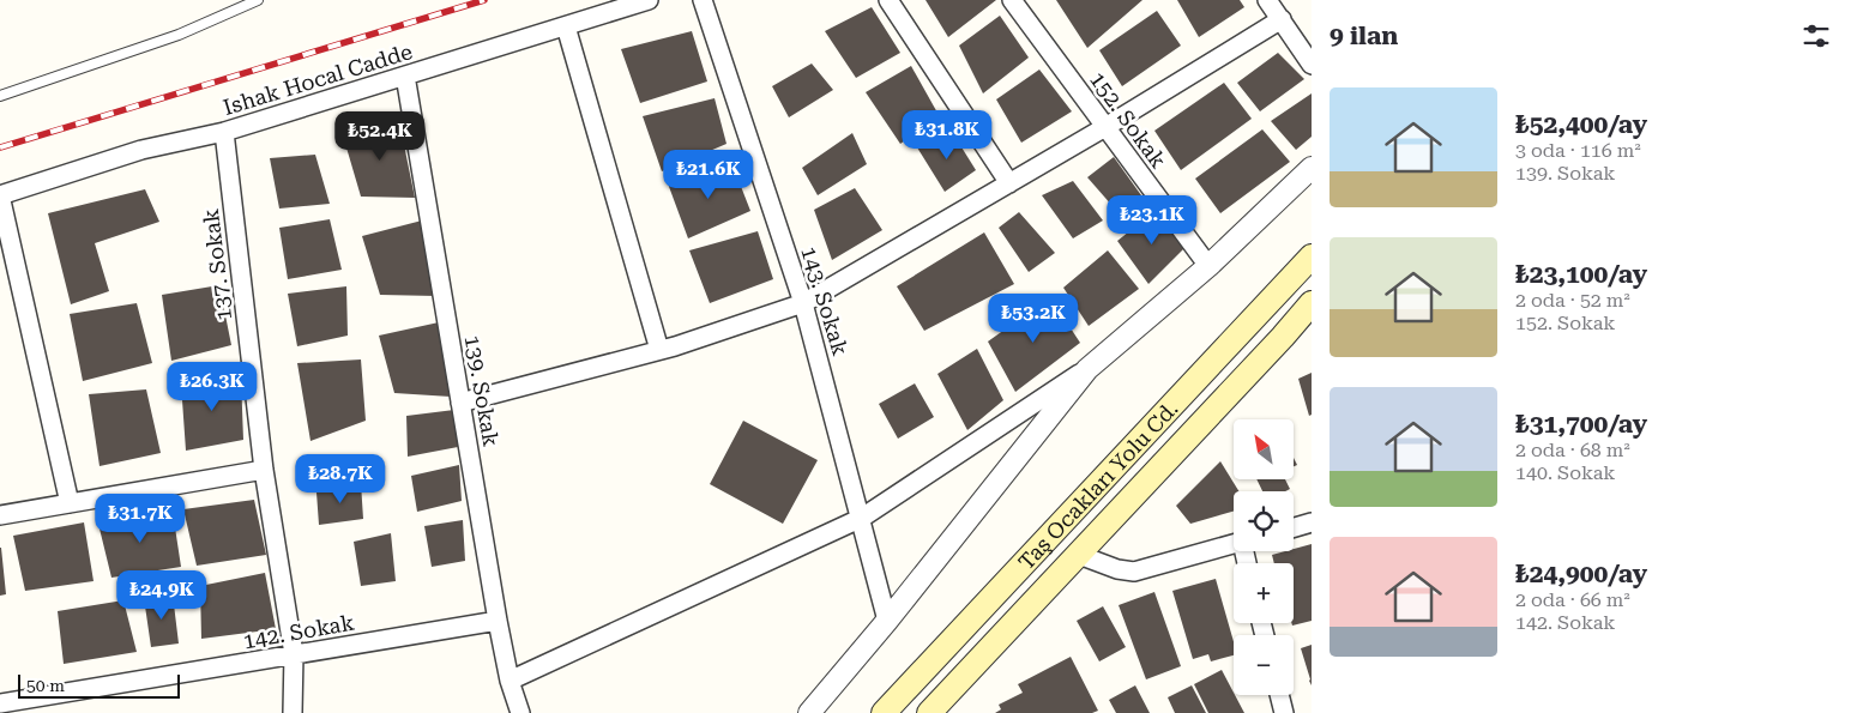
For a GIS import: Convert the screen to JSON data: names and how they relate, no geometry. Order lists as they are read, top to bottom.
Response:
{
  "streets": {
    "main road": ["Taş Ocakları Yolu Cd."],
    "street": [
      "Ishak Hocal Cadde",
      "152. Sokak",
      "137. Sokak",
      "143. Sokak",
      "139. Sokak",
      "142. Sokak"
    ]
  },
  "crossings": [
    ["Ishak Hocal Cadde", "137. Sokak"],
    ["Ishak Hocal Cadde", "139. Sokak"],
    ["137. Sokak", "142. Sokak"],
    ["139. Sokak", "142. Sokak"]
  ],
  "scale_bar": "50 m",
  "north": "top left",
  "page": {
    "heading": "9 ilan",
    "list": [
      {
        "name": "₺52,400/ay",
        "note": "3 oda · 116 m² · 139. Sokak"
      },
      {
        "name": "₺23,100/ay",
        "note": "2 oda · 52 m² · 152. Sokak"
      },
      {
        "name": "₺31,700/ay",
        "note": "2 oda · 68 m² · 140. Sokak"
      },
      {
        "name": "₺24,900/ay",
        "note": "2 oda · 66 m² · 142. Sokak"
      }
    ],
    "price": [
      "₺31.8K",
      "₺52.4K",
      "₺21.6K",
      "₺23.1K",
      "₺53.2K",
      "₺26.3K",
      "₺28.7K",
      "₺31.7K",
      "₺24.9K"
    ],
    "map_buttons": ["+", "−"],
    "scale": "50 m"
  }
}
